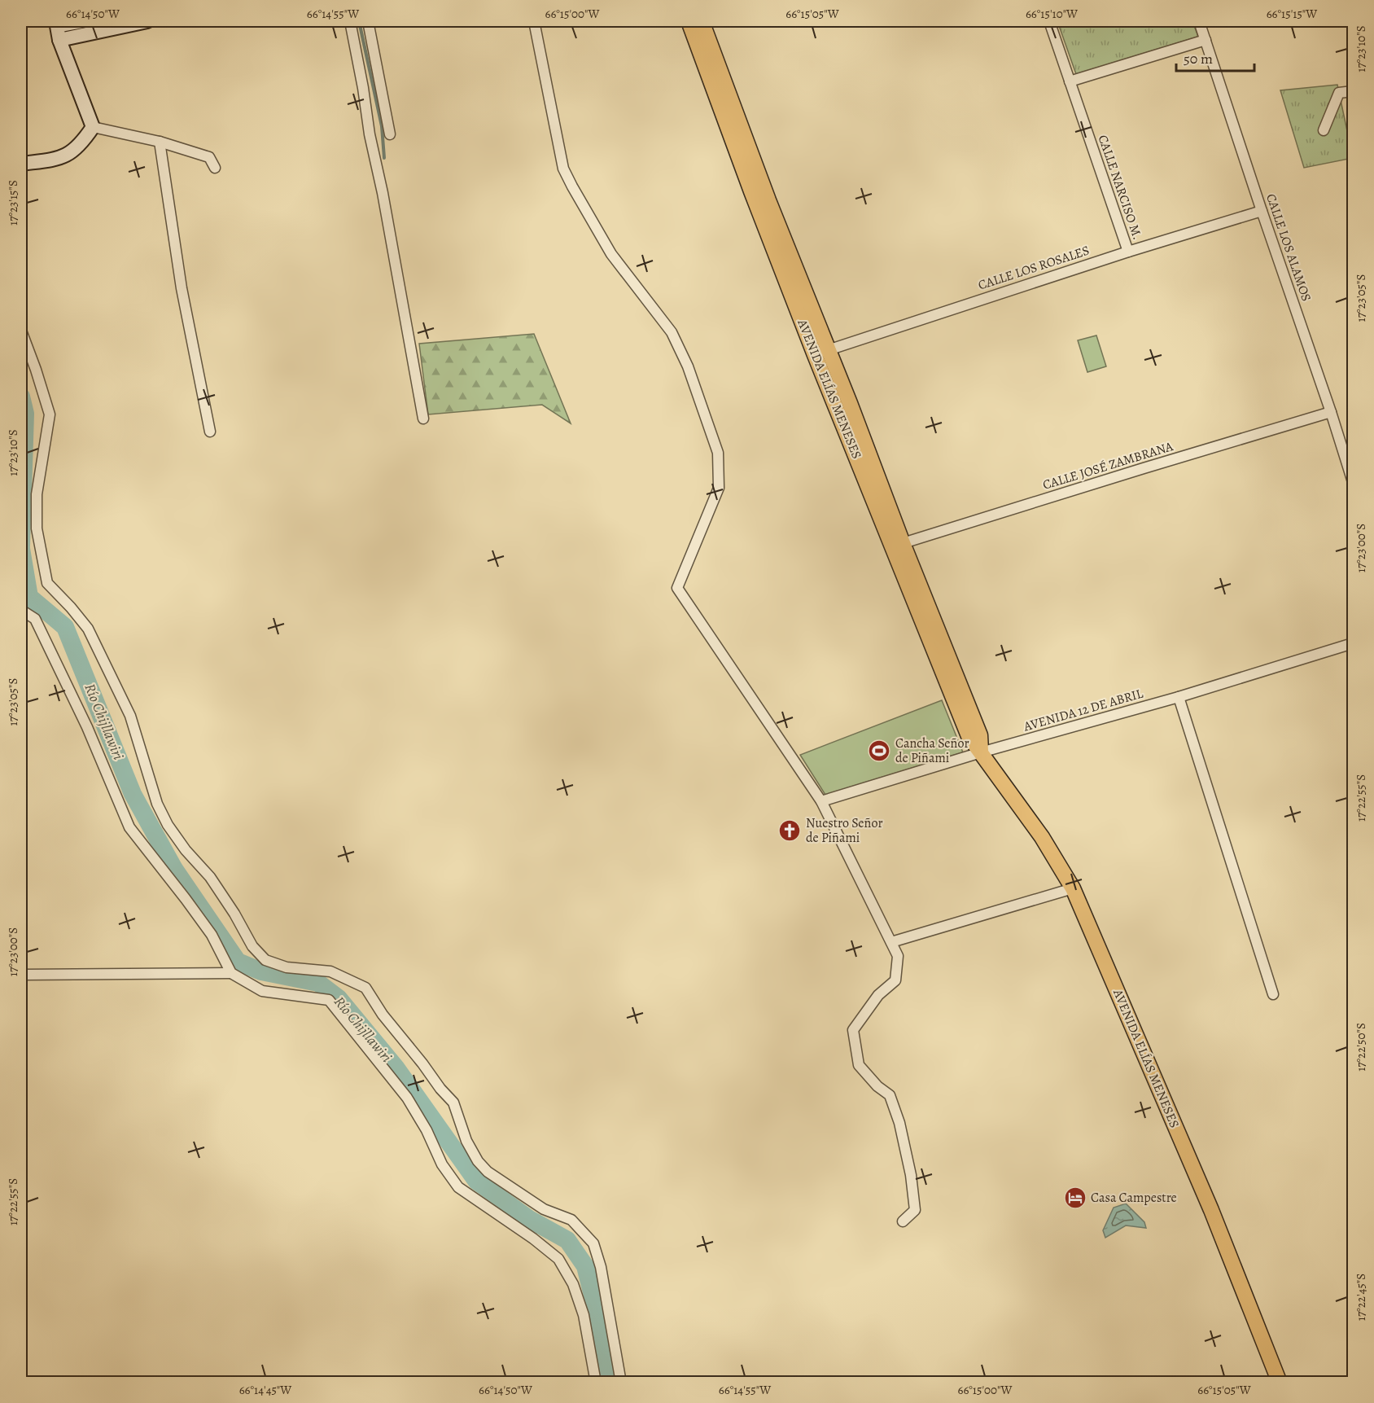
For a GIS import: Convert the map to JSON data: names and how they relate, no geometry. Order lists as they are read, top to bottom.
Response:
{
  "streets": {
    "main road": ["AVENIDA ELÍAS MENESES"],
    "street": [
      "CALLE NARCISO M.",
      "CALLE LOS ALAMOS",
      "CALLE LOS ROSALES",
      "CALLE JOSÉ ZAMBRANA",
      "AVENIDA 12 DE ABRIL"
    ]
  },
  "crossings": [
    ["CALLE NARCISO M.", "CALLE LOS ROSALES"],
    ["CALLE LOS ALAMOS", "CALLE LOS ROSALES"],
    ["CALLE LOS ALAMOS", "CALLE JOSÉ ZAMBRANA"],
    ["CALLE LOS ROSALES", "AVENIDA ELÍAS MENESES"],
    ["AVENIDA ELÍAS MENESES", "CALLE JOSÉ ZAMBRANA"],
    ["AVENIDA ELÍAS MENESES", "AVENIDA 12 DE ABRIL"]
  ],
  "water": ["Río Chijllawiri"],
  "places": {
    "sports": ["Cancha Señor de Piñami"],
    "church": ["Nuestro Señor de Piñami"],
    "hotel": ["Casa Campestre"]
  },
  "scale_bar": "50 m",
  "coordinates": [
    "66°14'50\"W",
    "66°14'55\"W",
    "66°15'00\"W",
    "66°15'05\"W",
    "66°15'10\"W",
    "66°15'15\"W",
    "17°23'10\"S",
    "17°23'15\"S",
    "17°23'05\"S",
    "17°23'00\"S",
    "17°22'55\"S",
    "17°22'50\"S",
    "17°22'45\"S",
    "66°14'45\"W"
  ]
}
